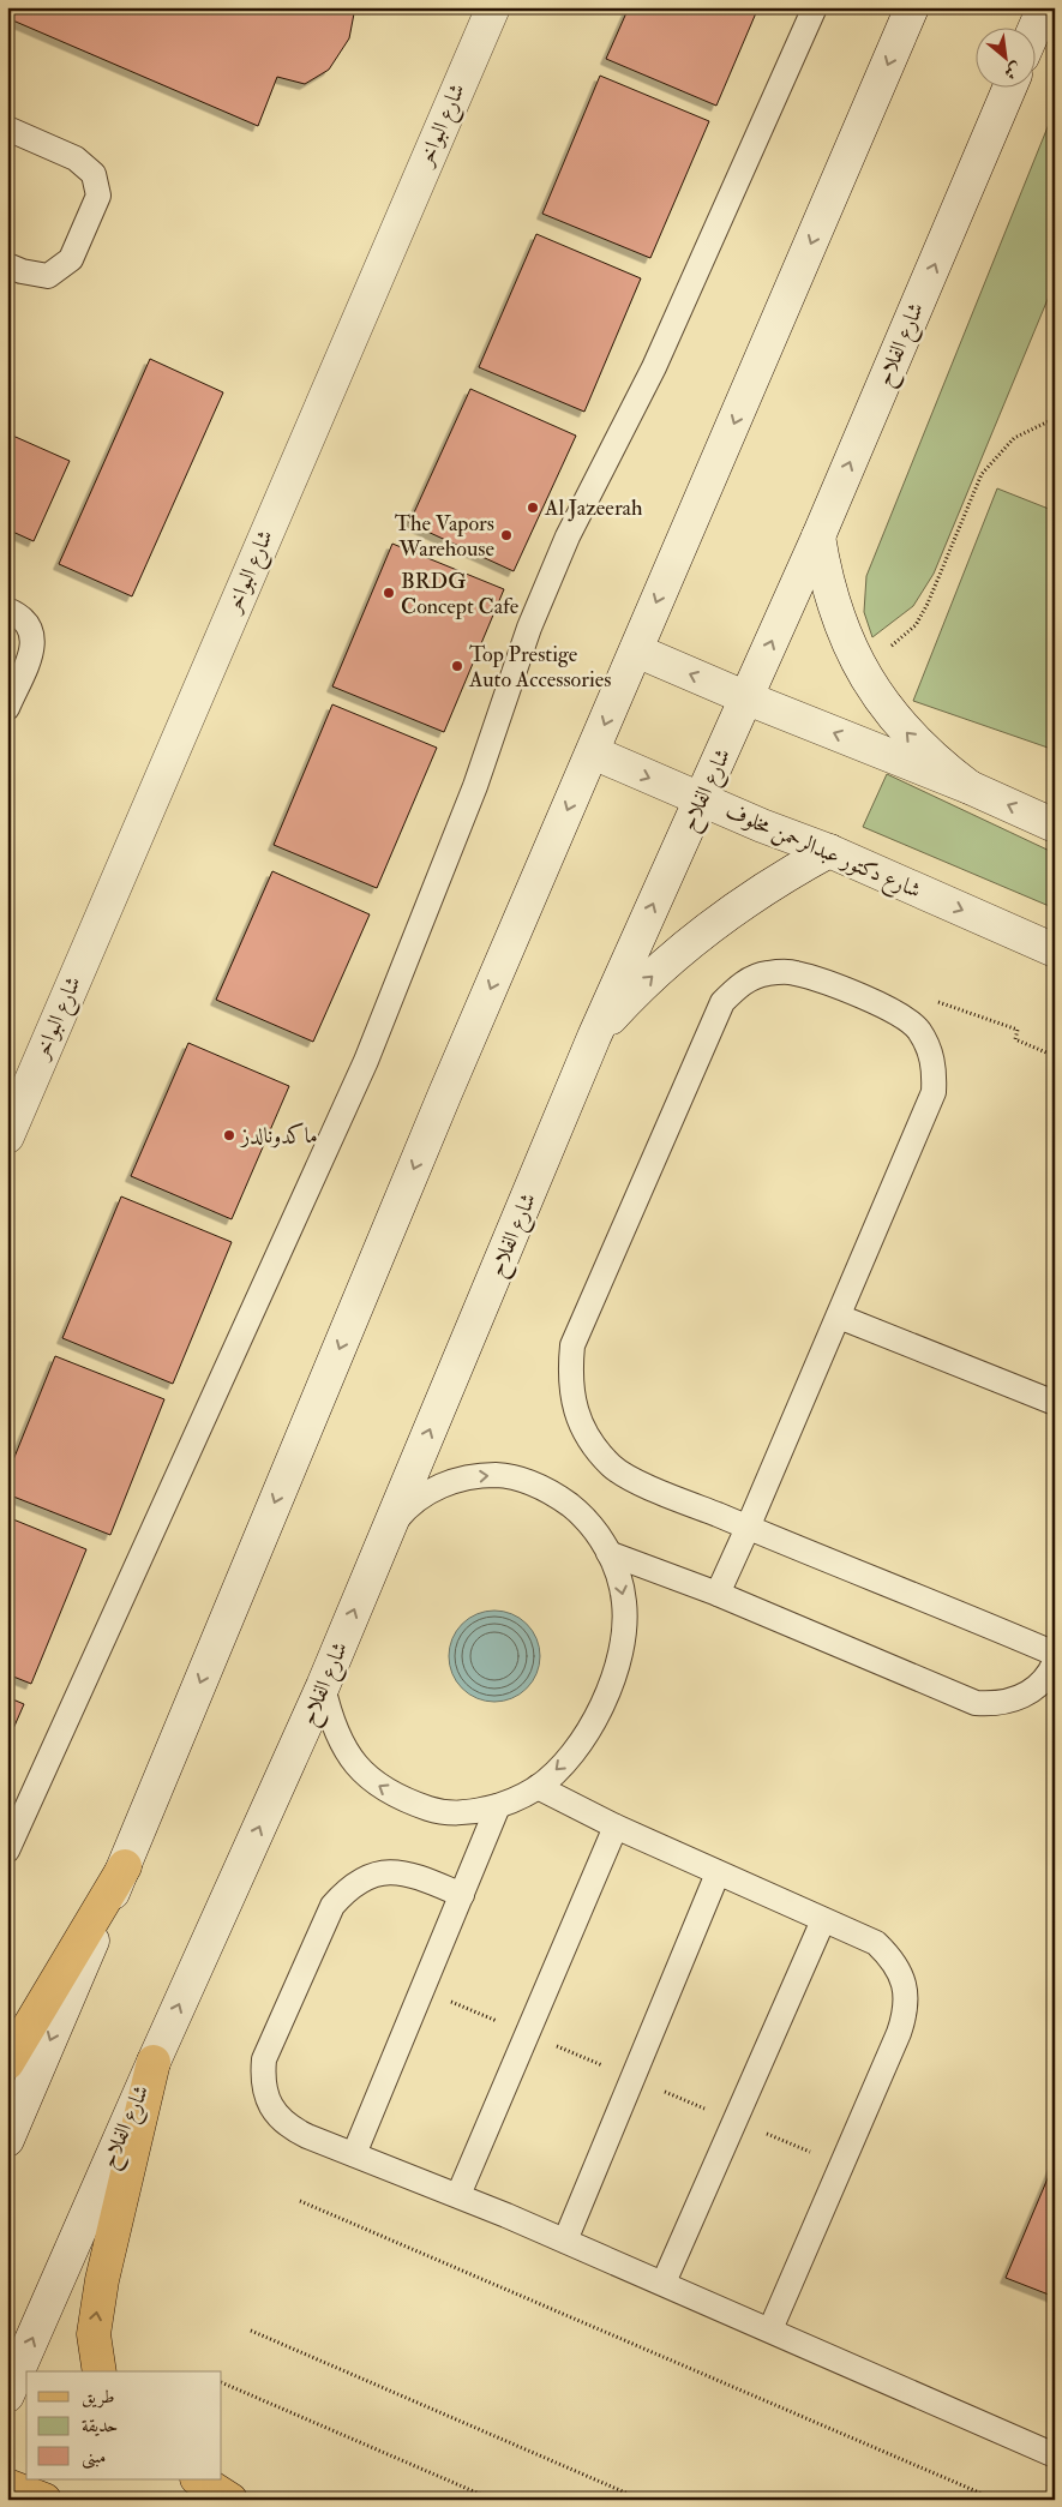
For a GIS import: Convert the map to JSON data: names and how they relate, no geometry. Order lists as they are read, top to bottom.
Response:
{
  "streets": {
    "main road": ["شارع البواخر", "شارع الفلاح", "شارع دكتور عبدالرحمن مخلوف"]
  },
  "crossings": [
    ["شارع الفلاح", "شارع دكتور عبدالرحمن مخلوف"]
  ],
  "places": [
    "Al Jazeerah",
    "The Vapors Warehouse",
    "BRDG Concept Cafe",
    "Top Prestige Auto Accessories",
    "ماكدونالدز"
  ],
  "legend": ["طريق", "حديقة", "مبنى"],
  "north": "bottom right"
}
